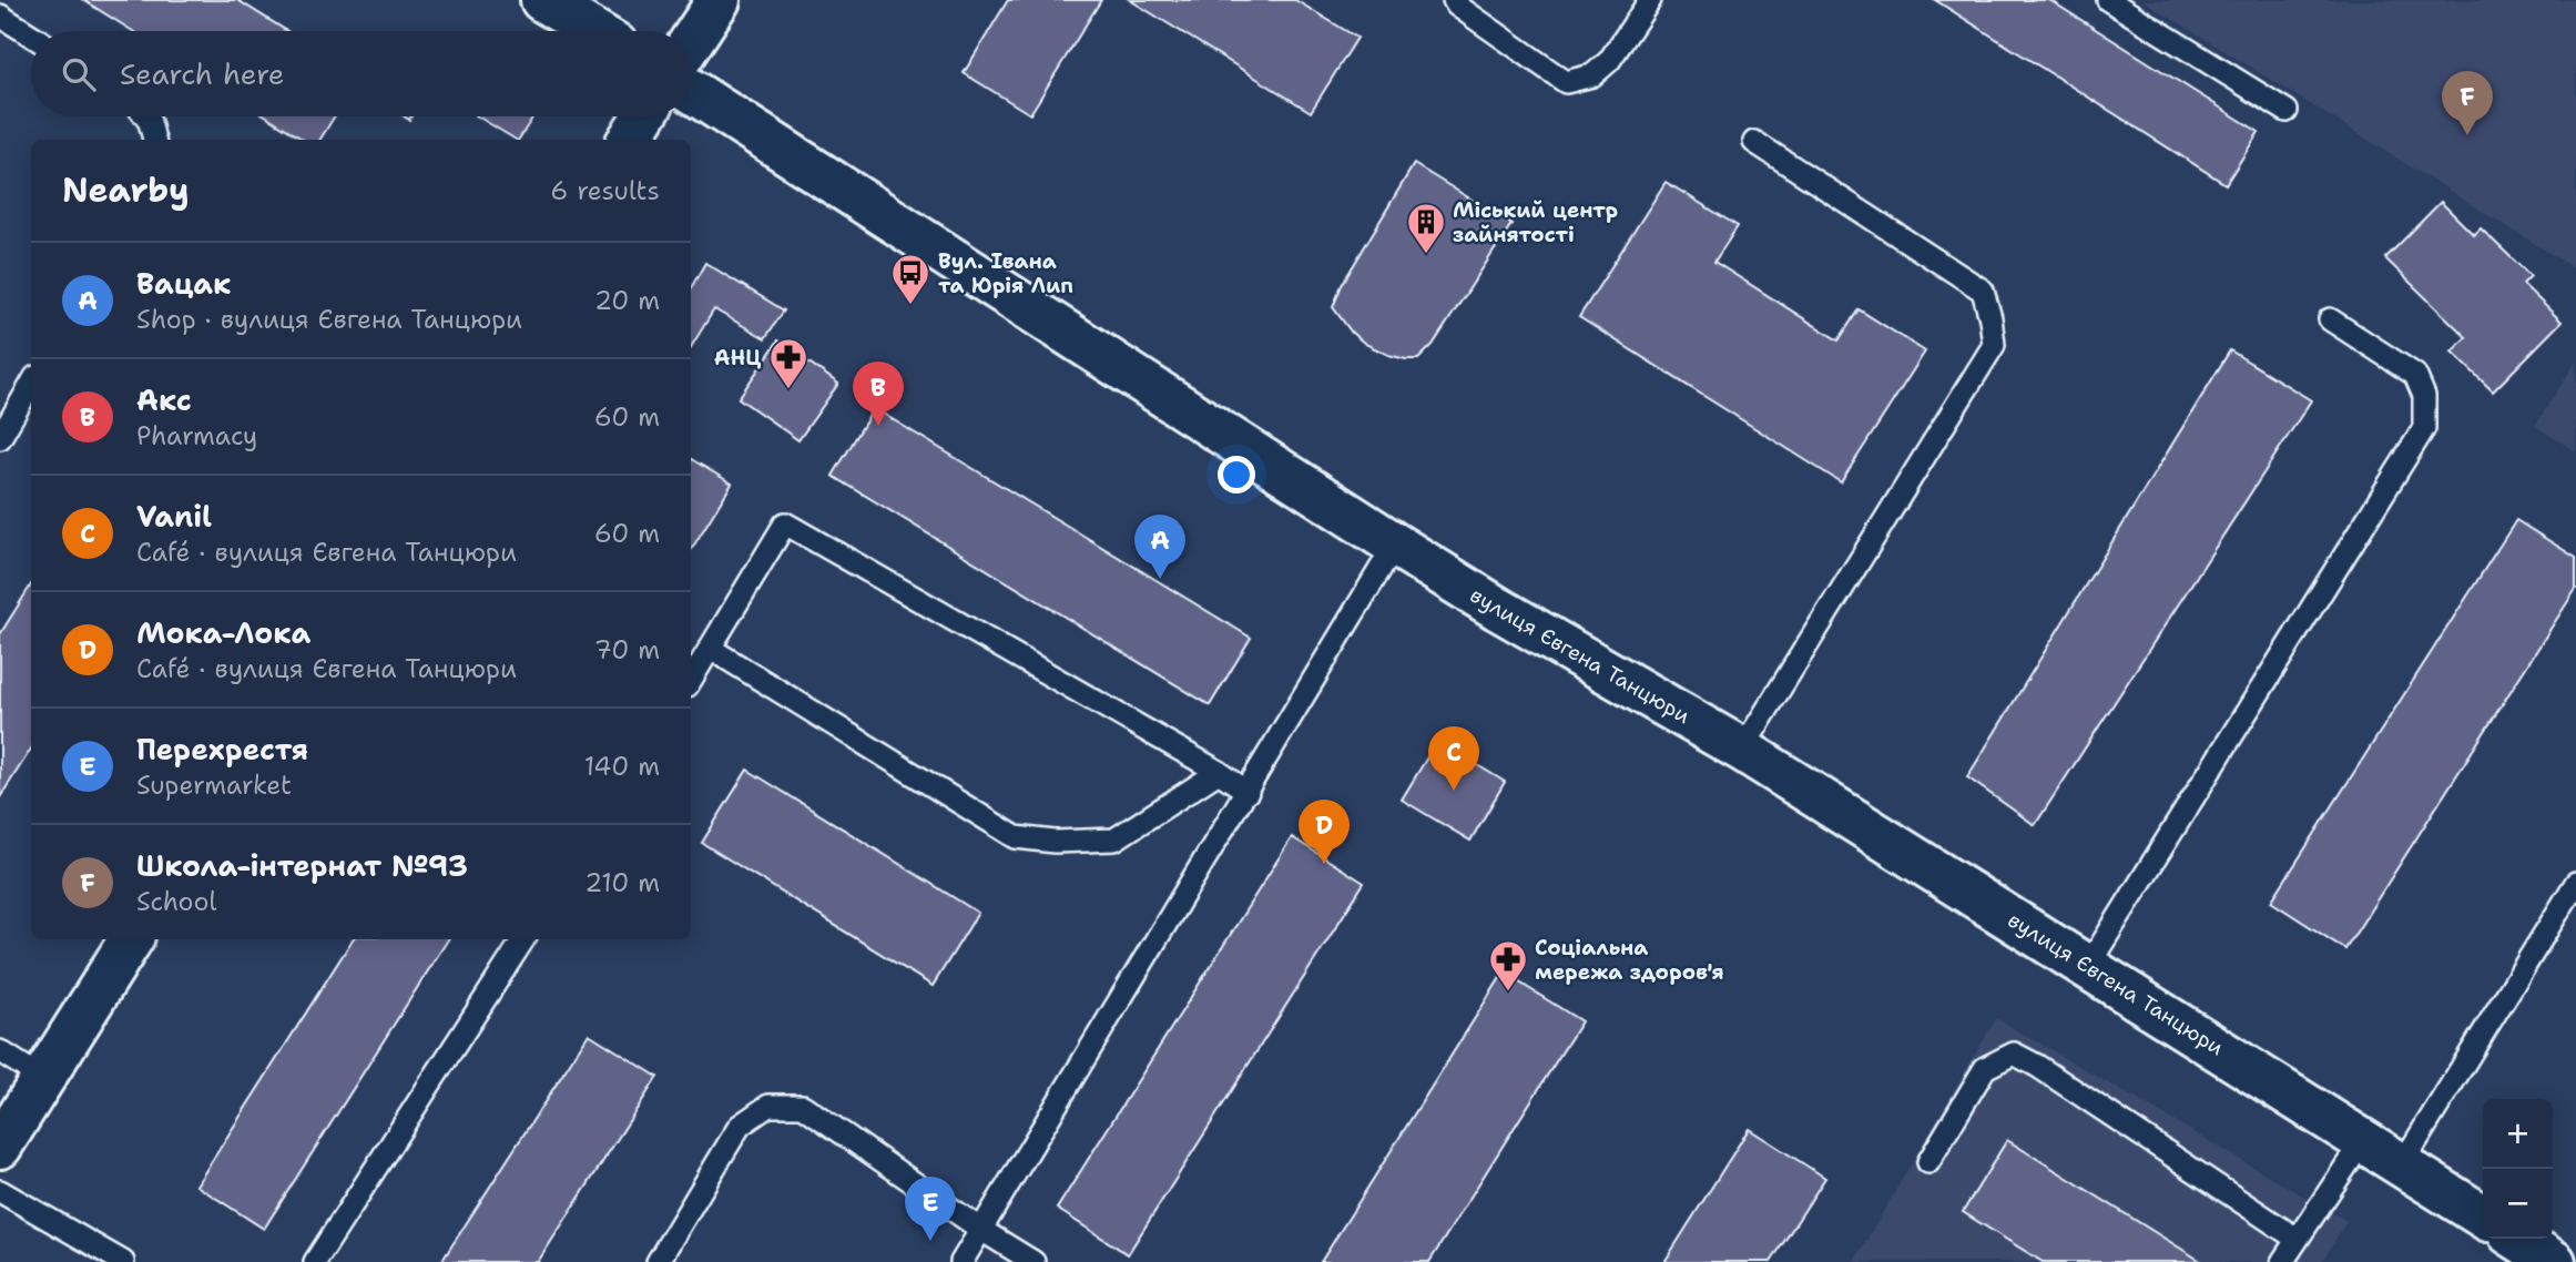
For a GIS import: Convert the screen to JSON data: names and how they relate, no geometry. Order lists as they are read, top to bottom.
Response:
{
  "streets": {
    "street": ["вулиця Євгена Танцюри"]
  },
  "places": {
    "building": ["Міський центр зайнятості"],
    "bus stop": ["Вул. Івана та Юрія Лип"],
    "pharmacy": ["АНЦ", "Соціальна мережа здоров'я"]
  },
  "page": {
    "search": "Search here",
    "pins": [
      "F",
      "B",
      "A",
      "C",
      "D",
      "E"
    ],
    "heading": ["Nearby", "6 results"],
    "list": [
      {
        "mark": "A",
        "name": "Вацак",
        "note": "Shop · вулиця Євгена Танцюри",
        "value": "20 m"
      },
      {
        "mark": "B",
        "name": "Акс",
        "note": "Pharmacy",
        "value": "60 m"
      },
      {
        "mark": "C",
        "name": "Vanil",
        "note": "Café · вулиця Євгена Танцюри",
        "value": "60 m"
      },
      {
        "mark": "D",
        "name": "Мока-Лока",
        "note": "Café · вулиця Євгена Танцюри",
        "value": "70 m"
      },
      {
        "mark": "E",
        "name": "Перехрестя",
        "note": "Supermarket",
        "value": "140 m"
      },
      {
        "mark": "F",
        "name": "Школа-інтернат №93",
        "note": "School",
        "value": "210 m"
      }
    ],
    "map_buttons": ["+", "−"]
  }
}
